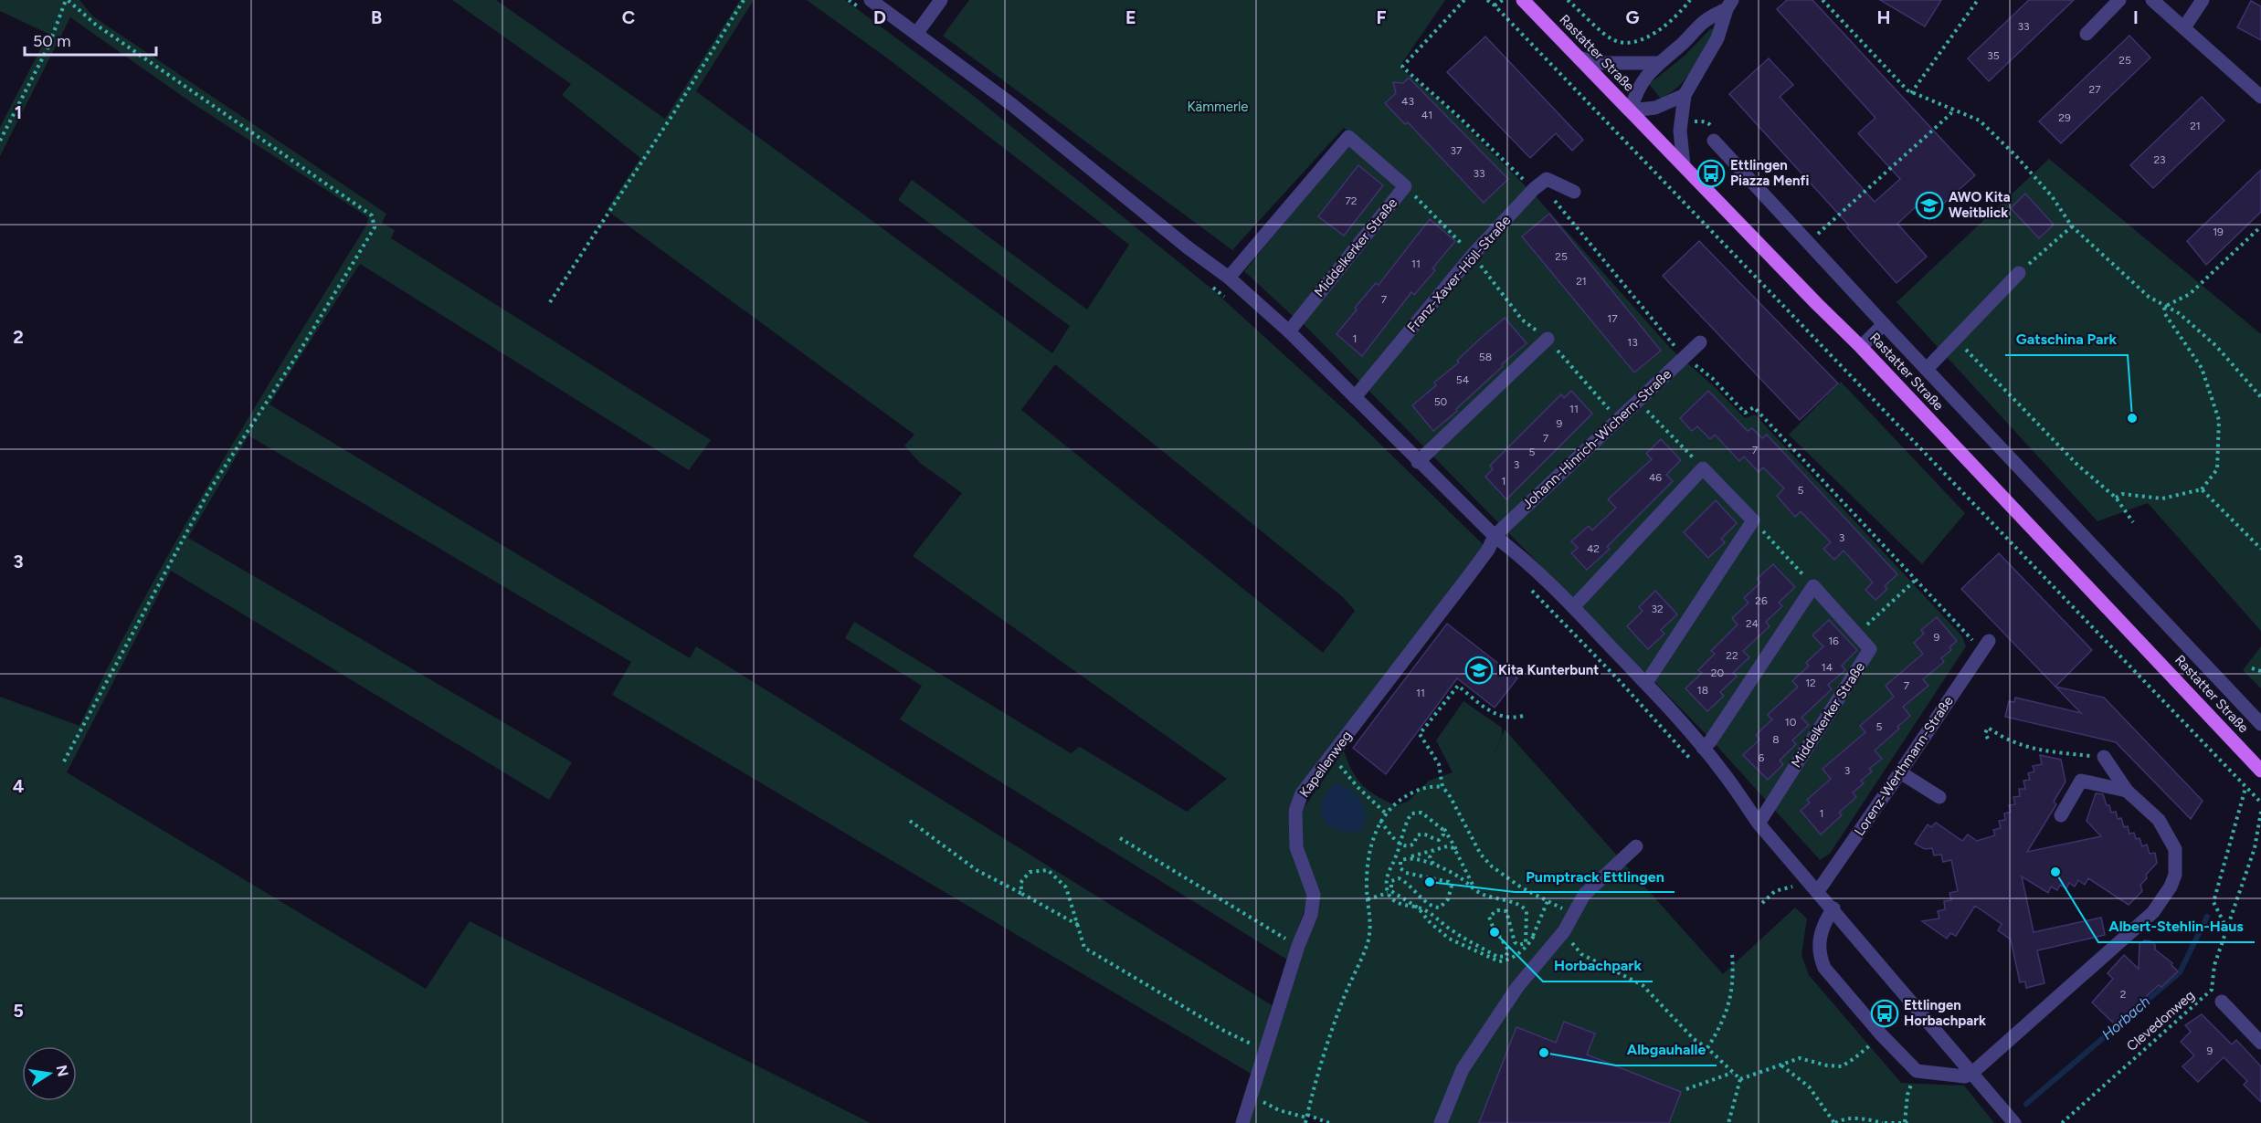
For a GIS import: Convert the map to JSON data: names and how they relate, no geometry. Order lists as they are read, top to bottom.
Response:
{
  "streets": {
    "main road": ["Rastatter Straße"],
    "street": [
      "Middelkerker Straße",
      "Franz-Xaver-Höll-Straße",
      "Johann-Hinrich-Wichern-Straße",
      "Kapellenweg",
      "Lorenz-Werthmann-Straße"
    ],
    "path": ["Clevedonweg"]
  },
  "crossings": [
    ["Johann-Hinrich-Wichern-Straße", "Kapellenweg"]
  ],
  "water": ["Horbach"],
  "parks": ["Kämmerle"],
  "places": {
    "bus stop": ["Ettlingen Piazza Menfi", "Ettlingen Horbachpark"],
    "school or university": ["AWO Kita Weitblick", "Kita Kunterbunt"],
    "other": [
      "Gatschina Park",
      "Albert-Stehlin-Haus",
      "Pumptrack Ettlingen",
      "Horbachpark",
      "Albgauhalle"
    ]
  },
  "house_numbers": [
    "33",
    "35",
    "25",
    "27",
    "43",
    "41",
    "29",
    "21",
    "37",
    "23",
    "33",
    "72",
    "19",
    "25",
    "11",
    "21",
    "7",
    "17",
    "1",
    "13",
    "58",
    "54",
    "50",
    "11",
    "9",
    "7",
    "7",
    "5",
    "3",
    "46",
    "1",
    "5",
    "3",
    "42",
    "26",
    "32",
    "24",
    "9",
    "16",
    "22",
    "14",
    "20",
    "12",
    "7",
    "18",
    "11",
    "10",
    "5",
    "8",
    "6",
    "3",
    "1",
    "2",
    "9"
  ],
  "scale_bar": "50 m",
  "north": "right",
  "grid": {
    "columns": [
      "B",
      "C",
      "D",
      "E",
      "F",
      "G",
      "H",
      "I"
    ],
    "rows": [
      "1",
      "2",
      "3",
      "4",
      "5"
    ]
  }
}
